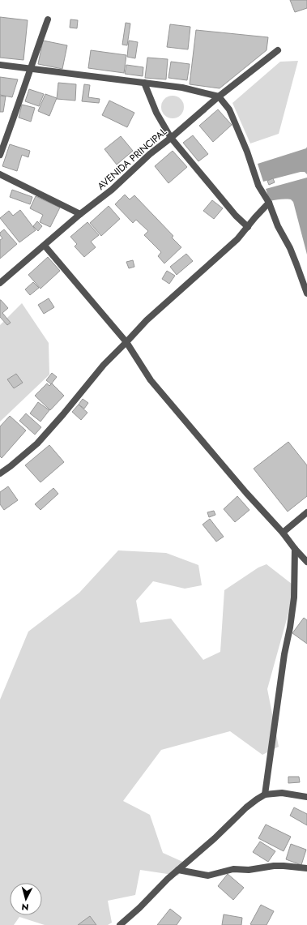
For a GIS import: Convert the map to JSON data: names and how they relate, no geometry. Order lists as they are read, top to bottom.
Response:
{
  "streets": {
    "street": ["AVENIDA PRINCIPAL"]
  },
  "north": "bottom"
}
